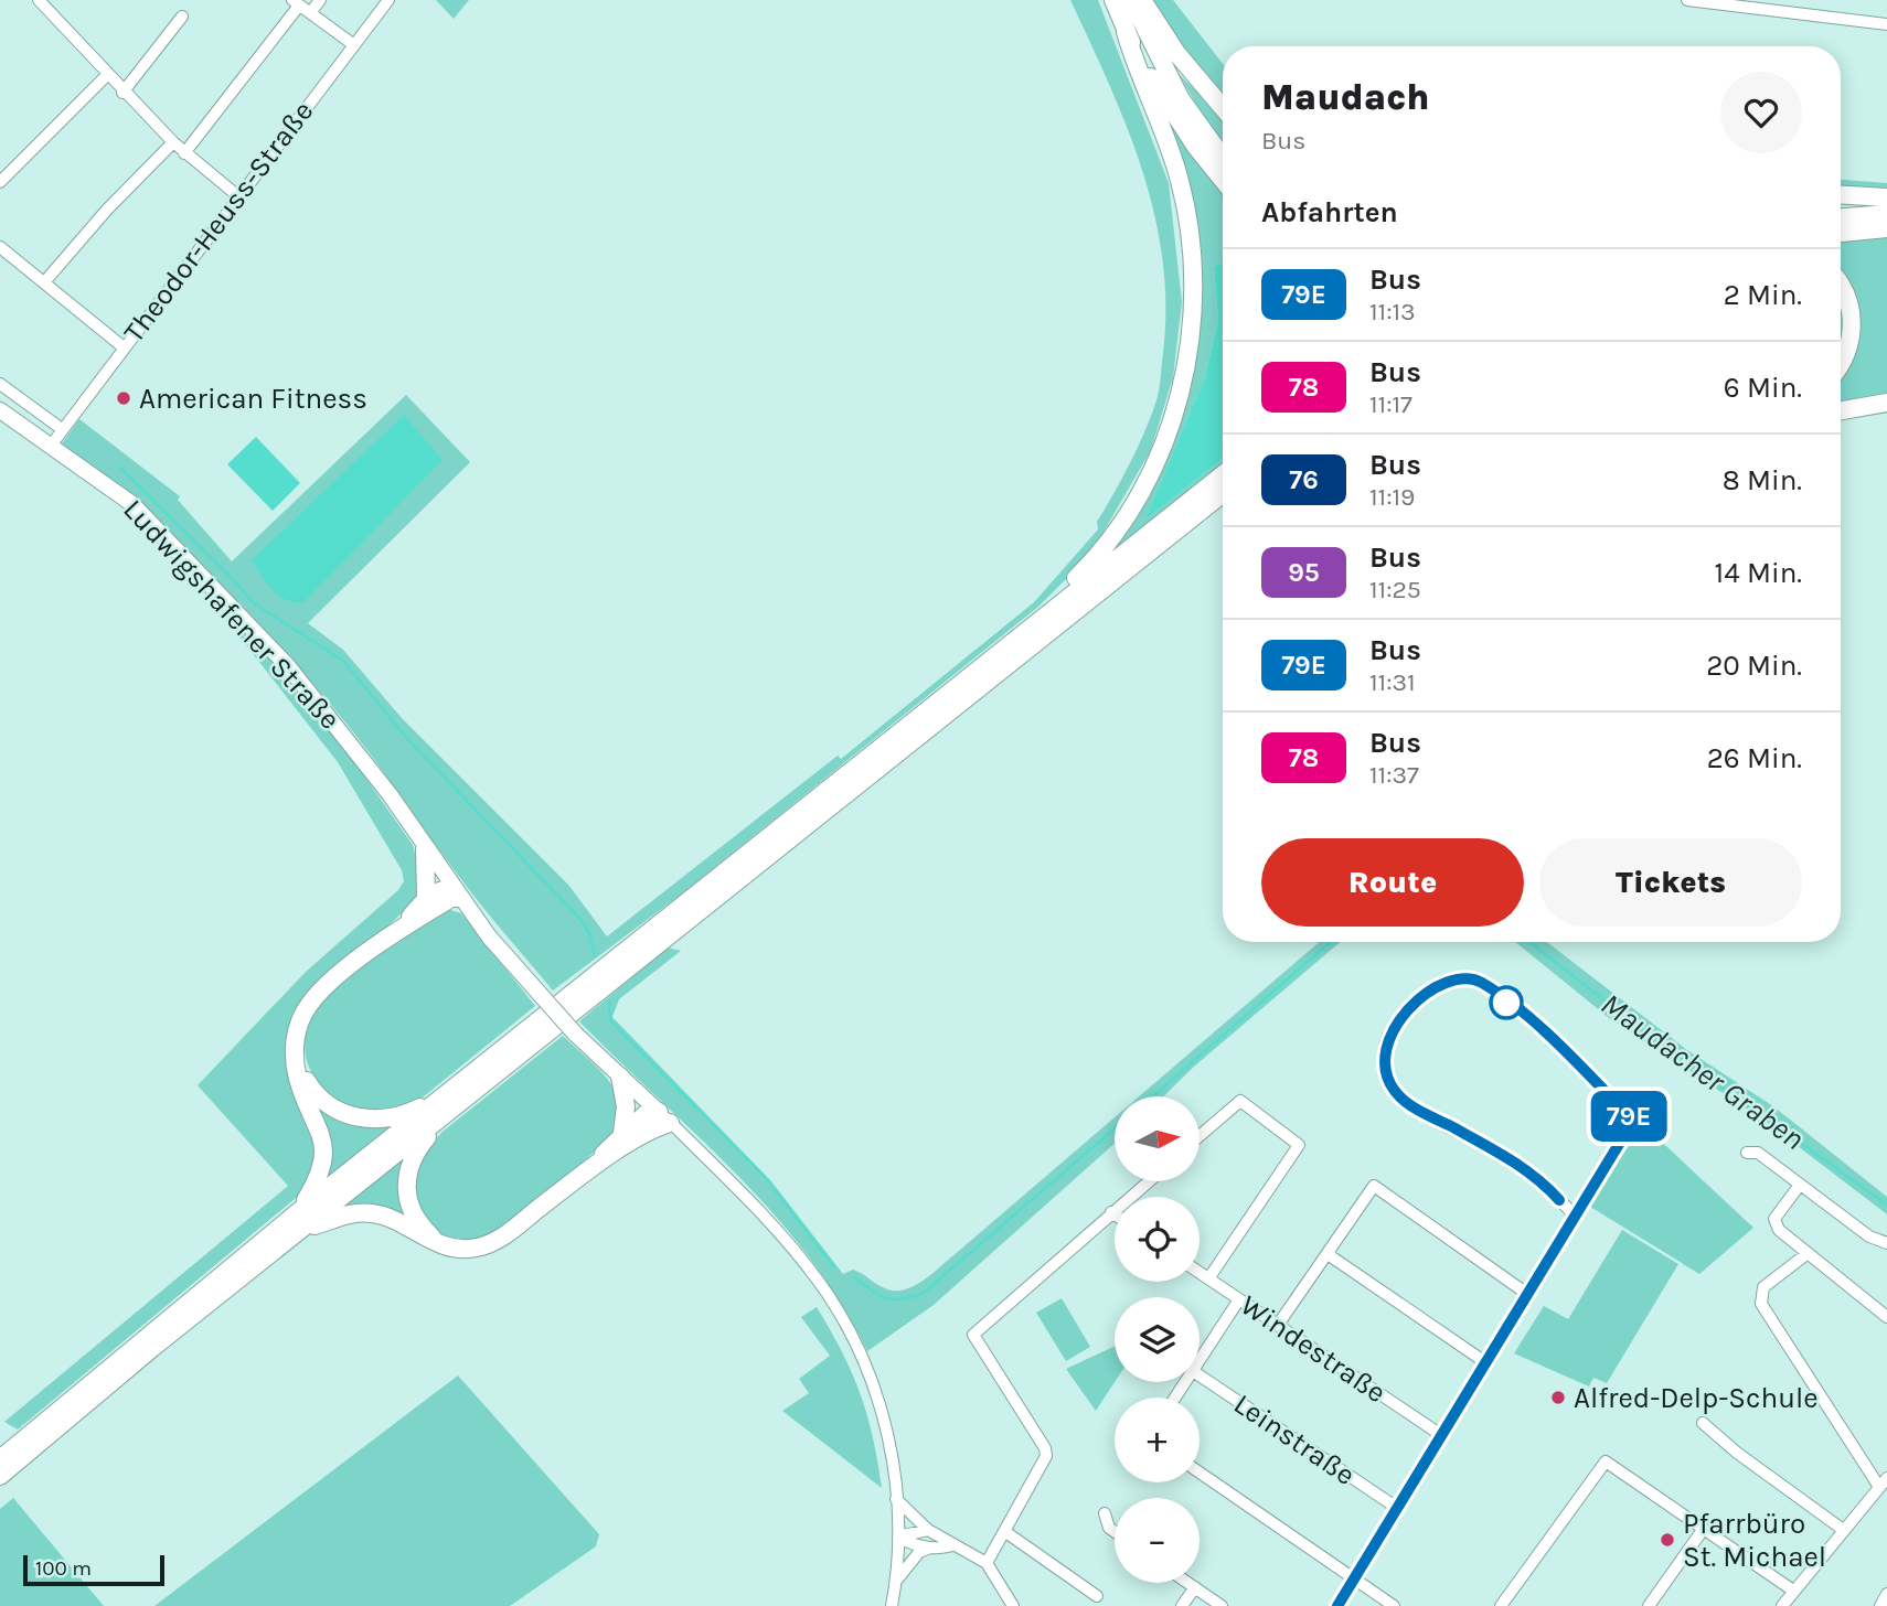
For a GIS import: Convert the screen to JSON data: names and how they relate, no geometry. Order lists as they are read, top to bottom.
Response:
{
  "streets": {
    "main road": ["Ludwigshafener Straße"],
    "street": ["Theodor-Heuss-Straße", "Windestraße", "Leinstraße"]
  },
  "crossings": [
    ["Theodor-Heuss-Straße", "Ludwigshafener Straße"]
  ],
  "water": ["Maudacher Graben"],
  "places": ["American Fitness", "Alfred-Delp-Schule", "Pfarrbüro St. Michael"],
  "lines": ["bus line 79E"],
  "scale_bar": "100 m",
  "north": "right",
  "page": {
    "on_map": "79E",
    "heading": [
      ["Maudach", "Bus"],
      "Abfahrten"
    ],
    "list": [
      {
        "mark": "79E",
        "name": "Bus",
        "note": "11:13",
        "value": "2 Min."
      },
      {
        "mark": "78",
        "name": "Bus",
        "note": "11:17",
        "value": "6 Min."
      },
      {
        "mark": "76",
        "name": "Bus",
        "note": "11:19",
        "value": "8 Min."
      },
      {
        "mark": "95",
        "name": "Bus",
        "note": "11:25",
        "value": "14 Min."
      },
      {
        "mark": "79E",
        "name": "Bus",
        "note": "11:31",
        "value": "20 Min."
      },
      {
        "mark": "78",
        "name": "Bus",
        "note": "11:37",
        "value": "26 Min."
      }
    ],
    "buttons": ["Route", "Tickets"],
    "map_buttons": ["+", "−"],
    "scale": "100 m"
  }
}
